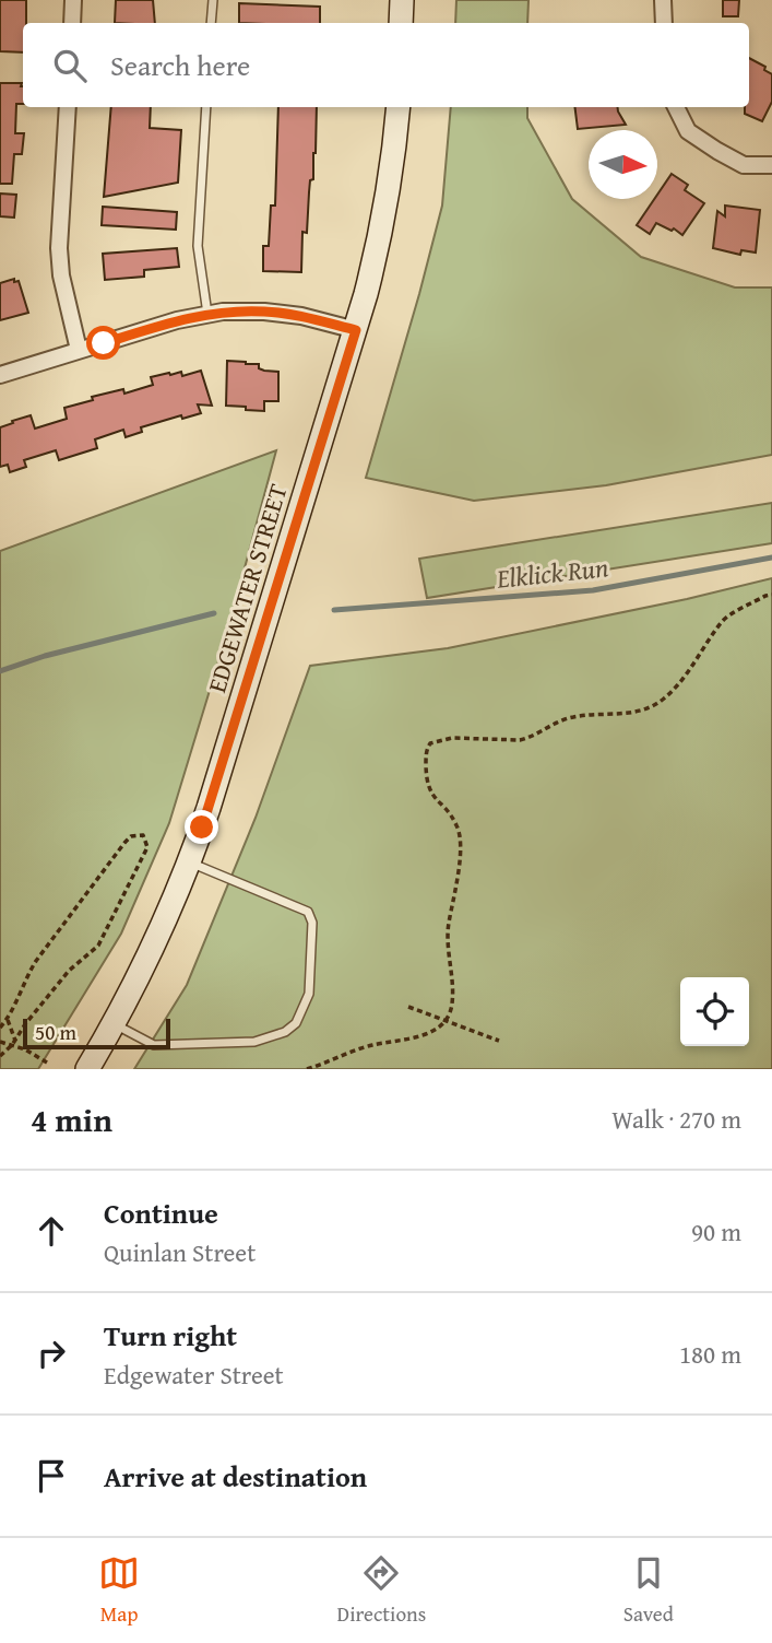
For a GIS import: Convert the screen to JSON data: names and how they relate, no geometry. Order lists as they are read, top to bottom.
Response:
{
  "streets": {
    "street": ["EDGEWATER STREET"]
  },
  "water": ["Elklick Run"],
  "scale_bar": "50 m",
  "north": "right",
  "page": {
    "search": "Search here",
    "scale": "50 m",
    "heading": ["4 min", "Walk · 270 m"],
    "list": [
      ["Continue", "Quinlan Street", "90 m"],
      ["Turn right", "Edgewater Street", "180 m"],
      "Arrive at destination"
    ],
    "nav": ["Map", "Directions", "Saved"]
  }
}
